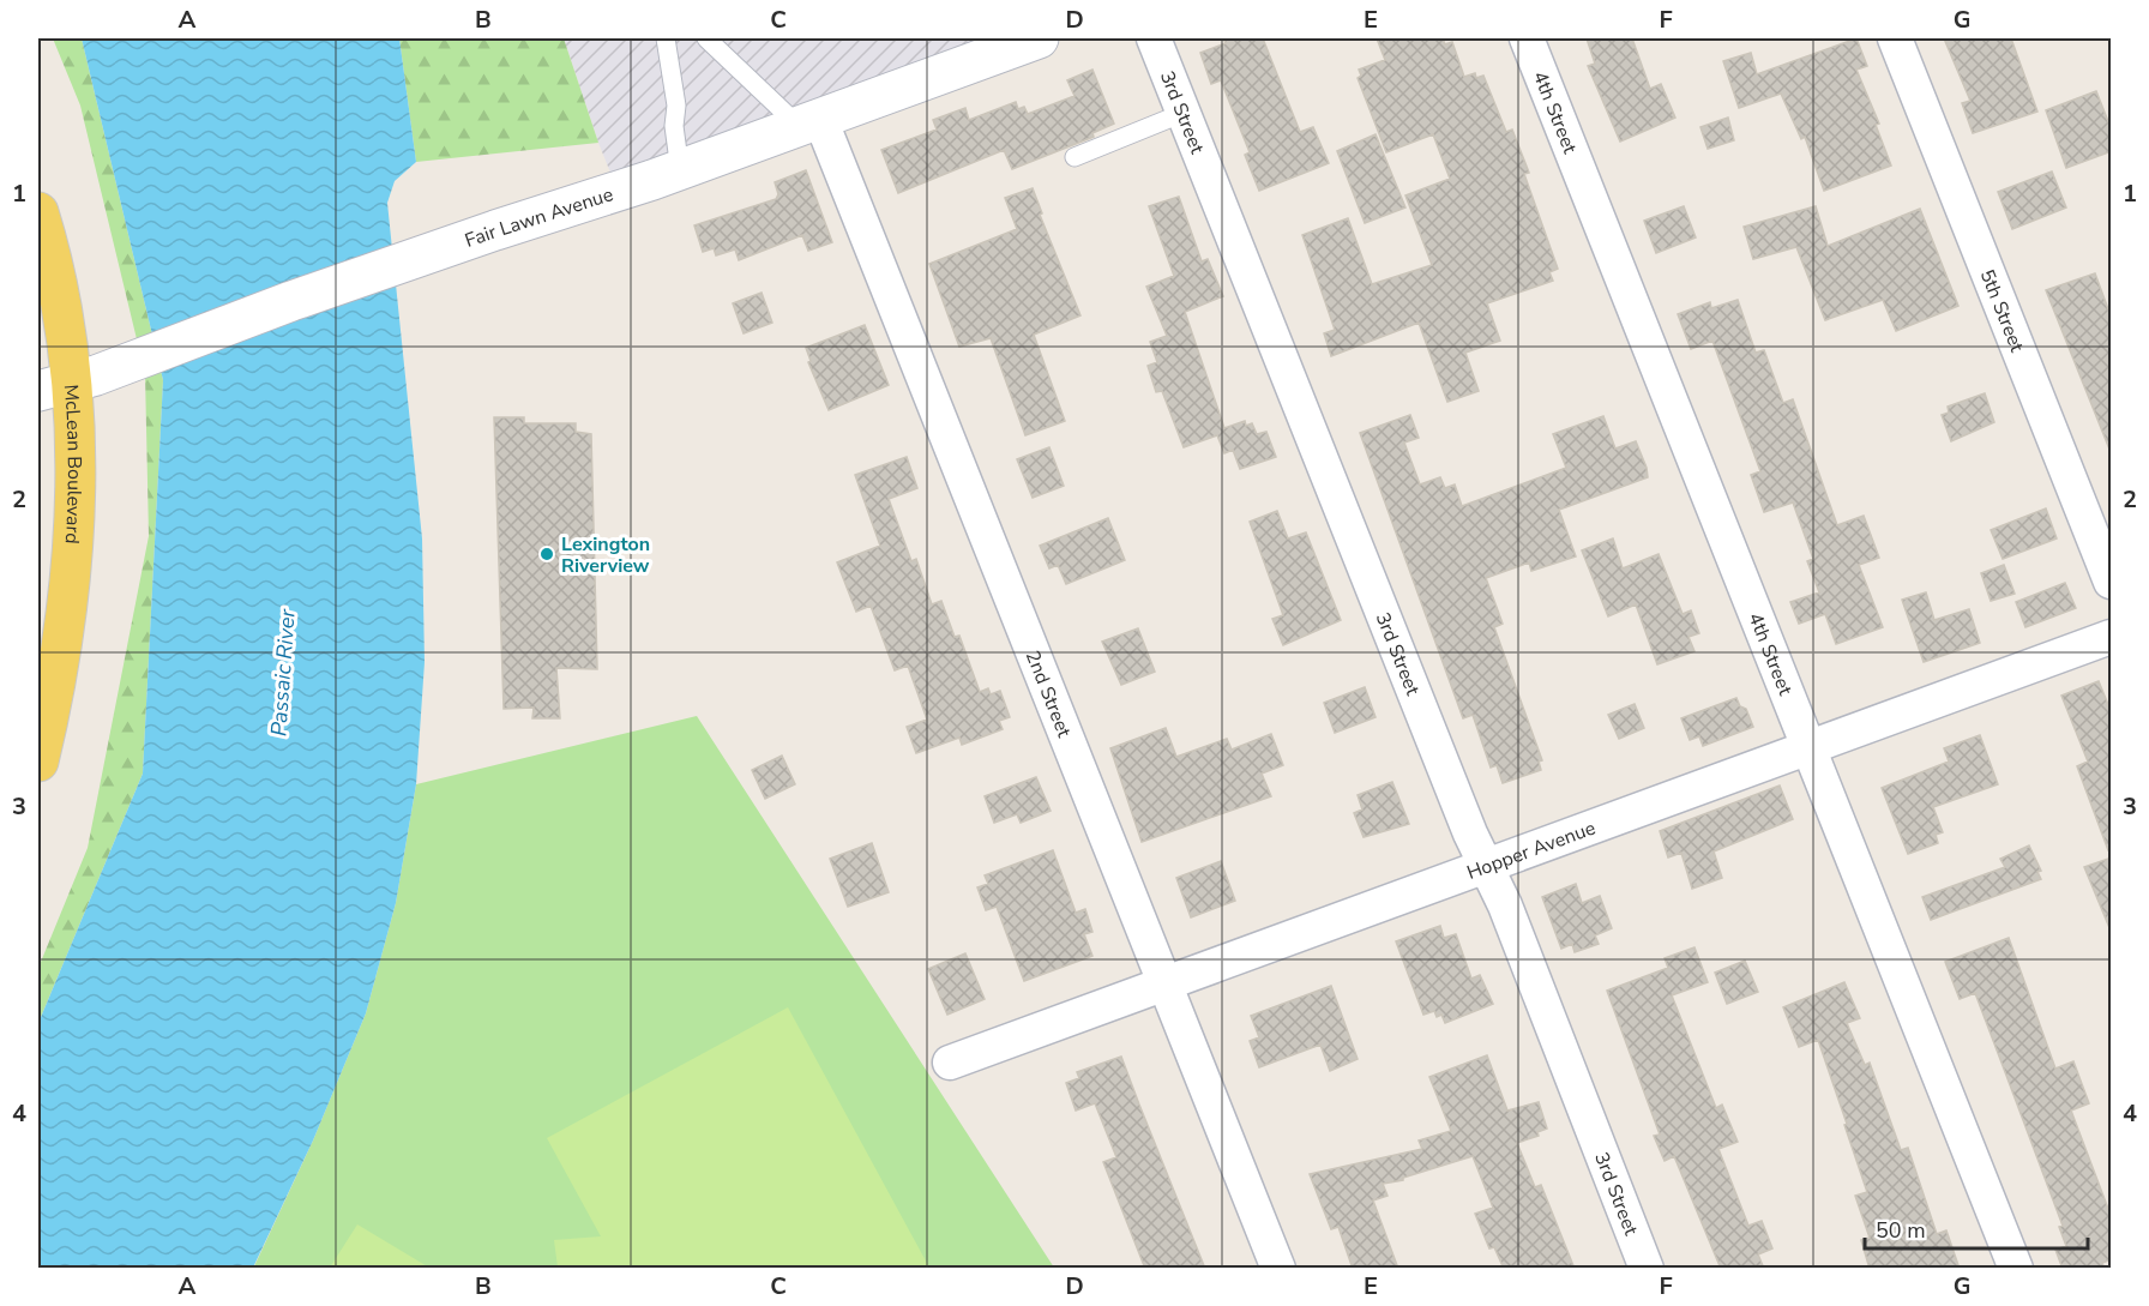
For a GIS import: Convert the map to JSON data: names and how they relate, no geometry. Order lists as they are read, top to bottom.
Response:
{
  "streets": {
    "main road": ["Fair Lawn Avenue", "McLean Boulevard"],
    "street": [
      "3rd Street",
      "4th Street",
      "5th Street",
      "2nd Street",
      "Hopper Avenue"
    ]
  },
  "crossings": [
    ["3rd Street", "Hopper Avenue"],
    ["4th Street", "Hopper Avenue"],
    ["Fair Lawn Avenue", "McLean Boulevard"],
    ["Fair Lawn Avenue", "2nd Street"],
    ["2nd Street", "Hopper Avenue"]
  ],
  "water": ["Passaic River"],
  "places": ["Lexington Riverview"],
  "scale_bar": "50 m",
  "grid": {
    "columns": [
      "A",
      "B",
      "C",
      "D",
      "E",
      "F",
      "G"
    ],
    "rows": [
      "1",
      "2",
      "3",
      "4"
    ]
  }
}
